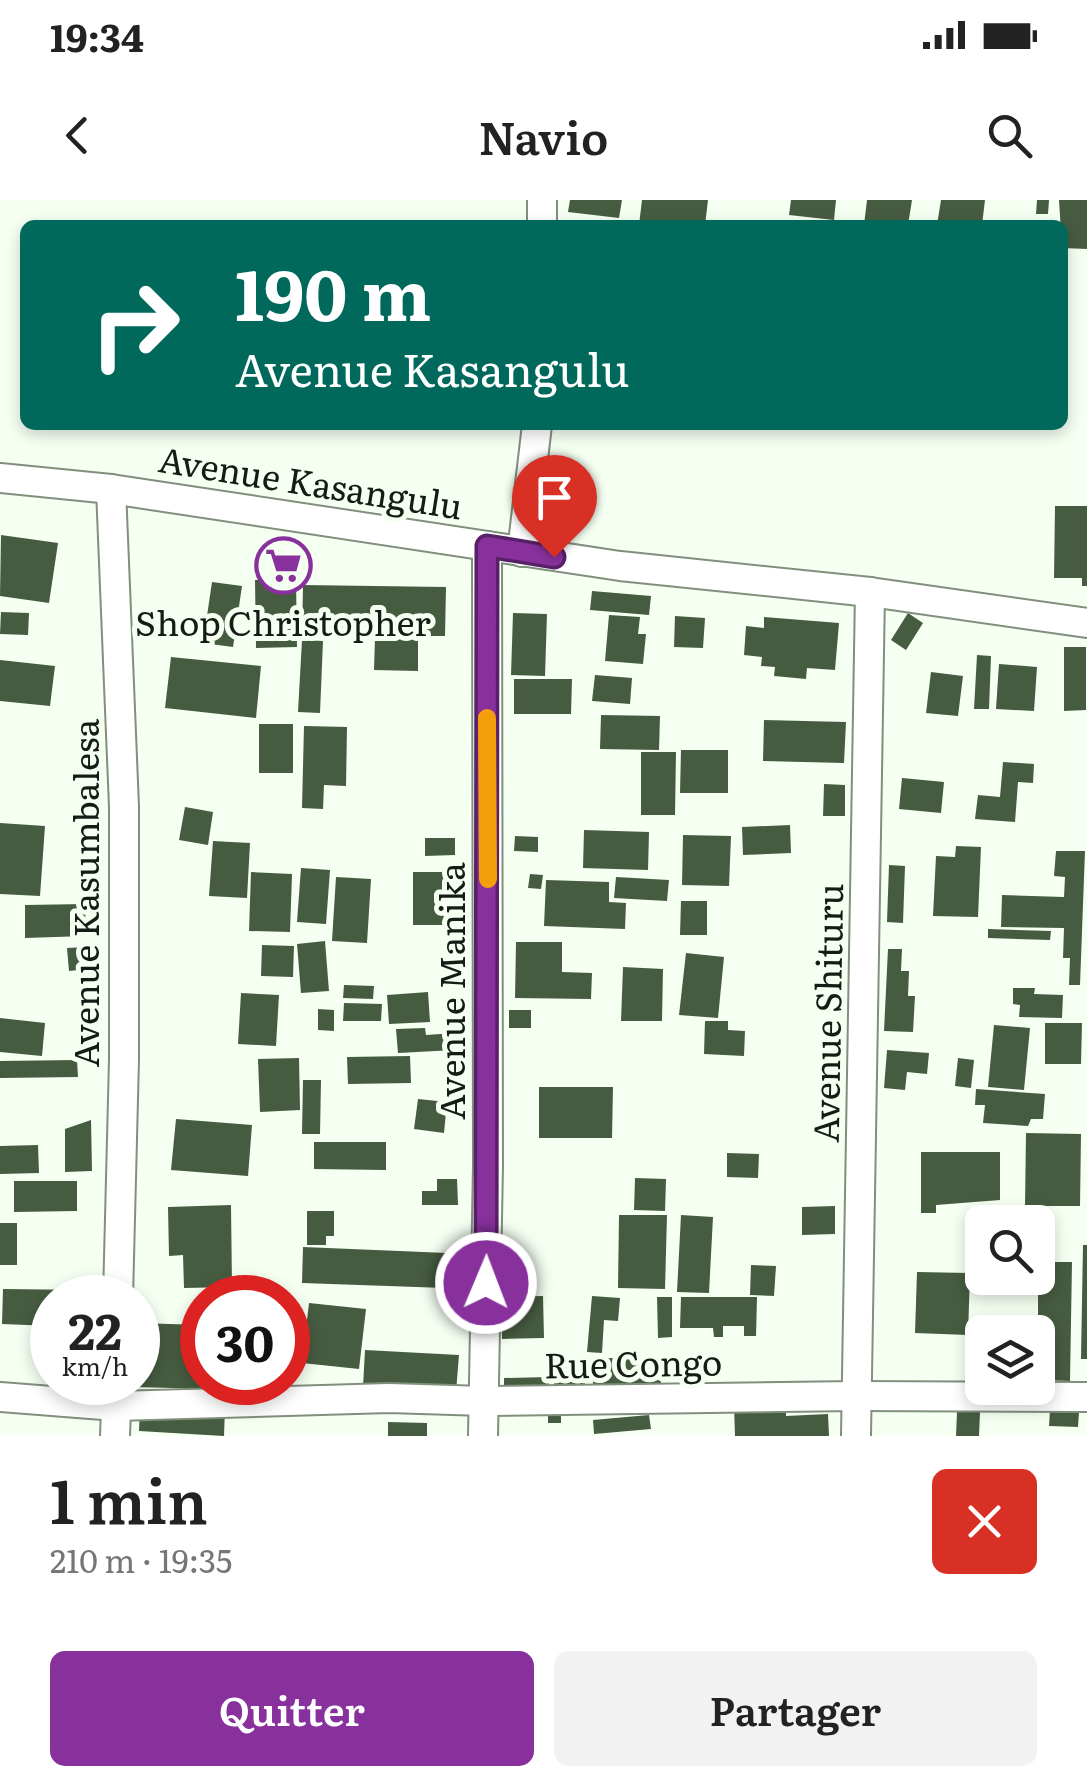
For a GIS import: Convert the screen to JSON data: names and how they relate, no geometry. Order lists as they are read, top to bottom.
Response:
{
  "streets": {
    "street": [
      "Avenue Kasangulu",
      "Avenue Kasumbalesa",
      "Avenue Manika",
      "Avenue Shituru",
      "Rue Congo"
    ]
  },
  "crossings": [
    ["Avenue Kasangulu", "Avenue Kasumbalesa"],
    ["Avenue Kasangulu", "Avenue Manika"],
    ["Avenue Kasangulu", "Avenue Shituru"],
    ["Avenue Manika", "Rue Congo"],
    ["Avenue Shituru", "Rue Congo"]
  ],
  "places": {
    "supermarket": ["Shop Christopher"]
  },
  "page": {
    "status": "19:34",
    "header": "Navio",
    "turn": ["190 m", "Avenue Kasangulu"],
    "speed": "22 km/h",
    "limit": "30",
    "heading": ["1 min", "210 m · 19:35"],
    "buttons": ["Quitter", "Partager"]
  }
}
